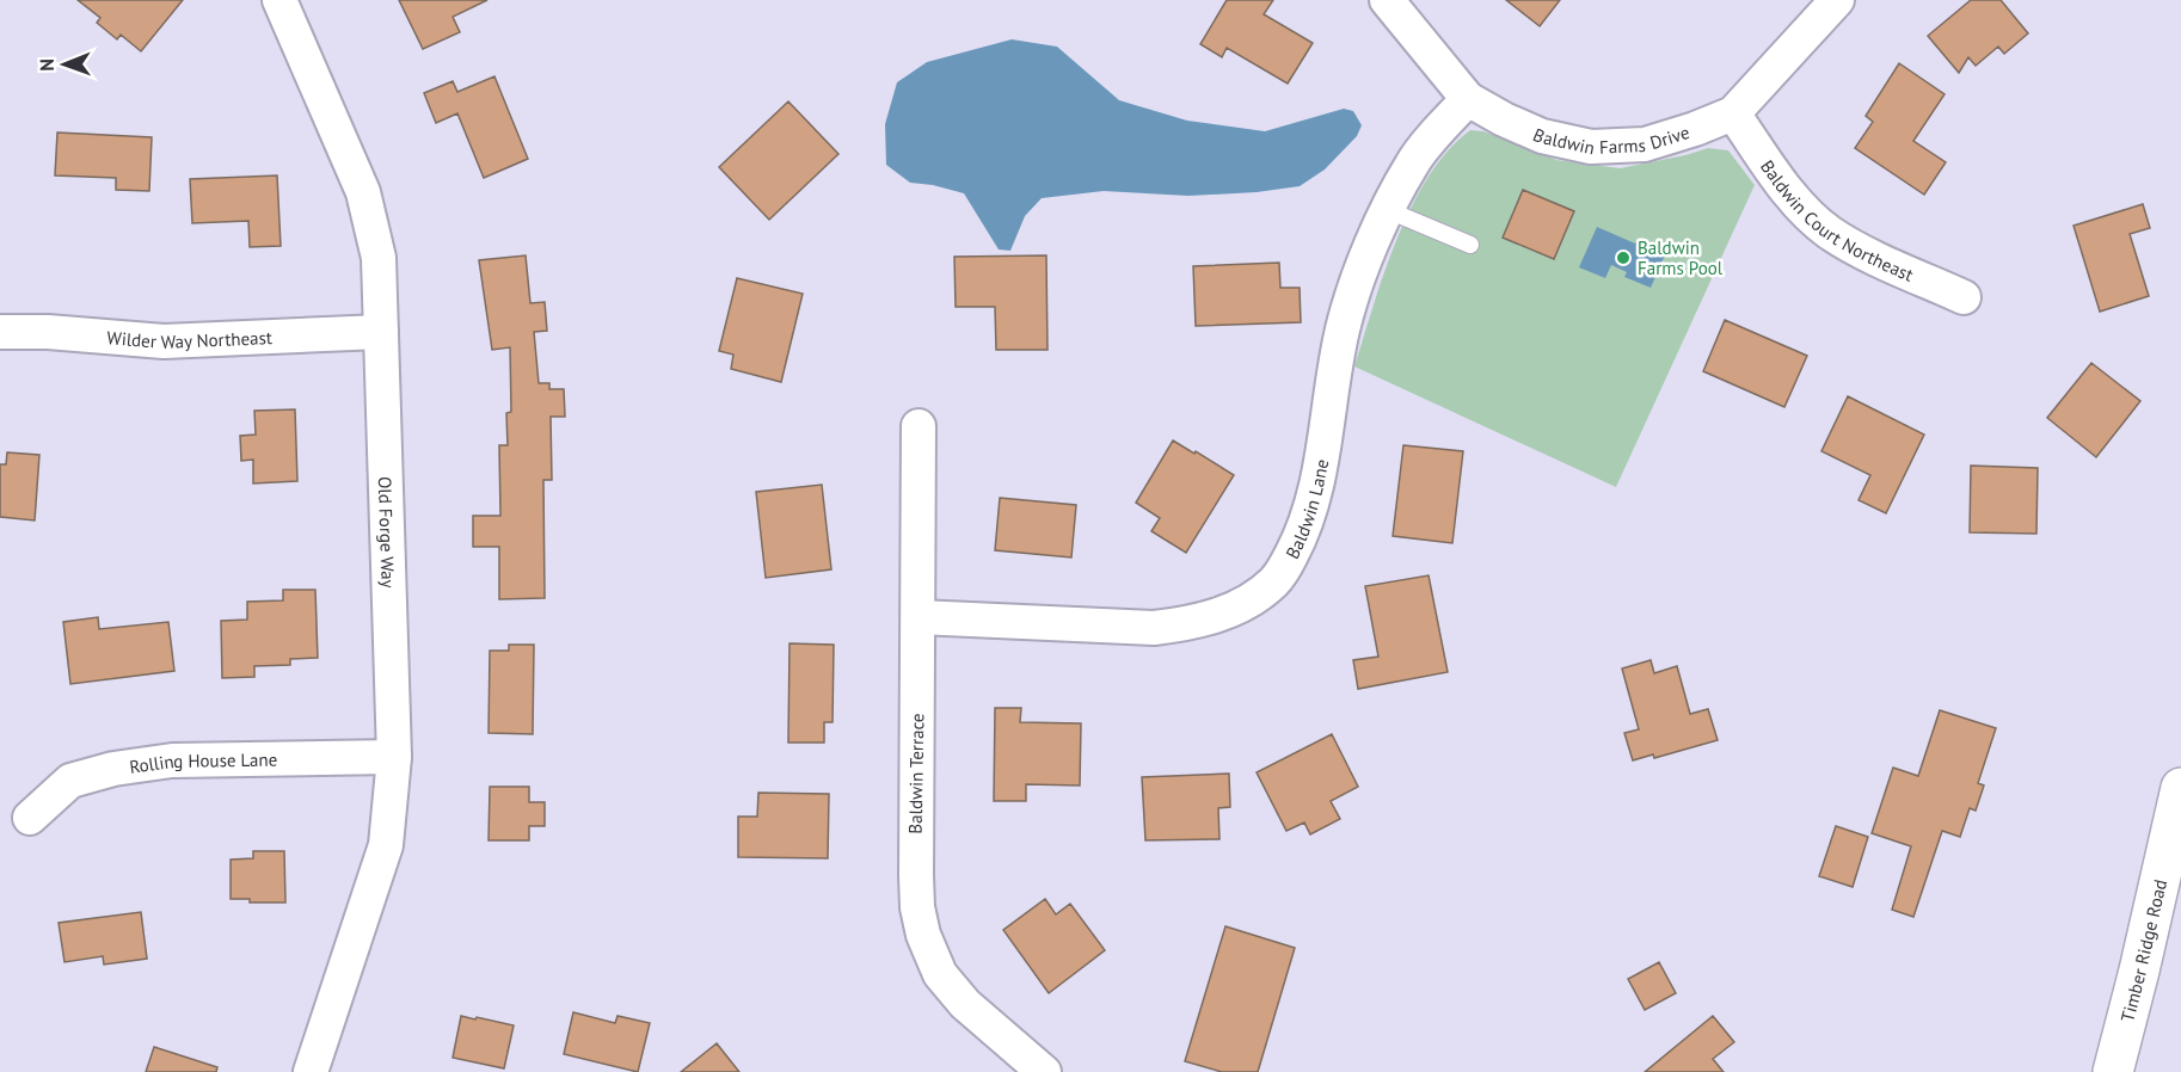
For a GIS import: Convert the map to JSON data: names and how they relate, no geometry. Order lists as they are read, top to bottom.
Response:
{
  "streets": {
    "street": [
      "Baldwin Farms Drive",
      "Baldwin Court Northeast",
      "Wilder Way Northeast",
      "Baldwin Lane",
      "Old Forge Way",
      "Rolling House Lane",
      "Baldwin Terrace",
      "Timber Ridge Road"
    ]
  },
  "crossings": [
    ["Baldwin Farms Drive", "Baldwin Court Northeast"],
    ["Baldwin Farms Drive", "Baldwin Lane"],
    ["Wilder Way Northeast", "Old Forge Way"],
    ["Baldwin Lane", "Baldwin Terrace"],
    ["Old Forge Way", "Rolling House Lane"]
  ],
  "places": ["Baldwin Farms Pool"],
  "north": "left"
}
